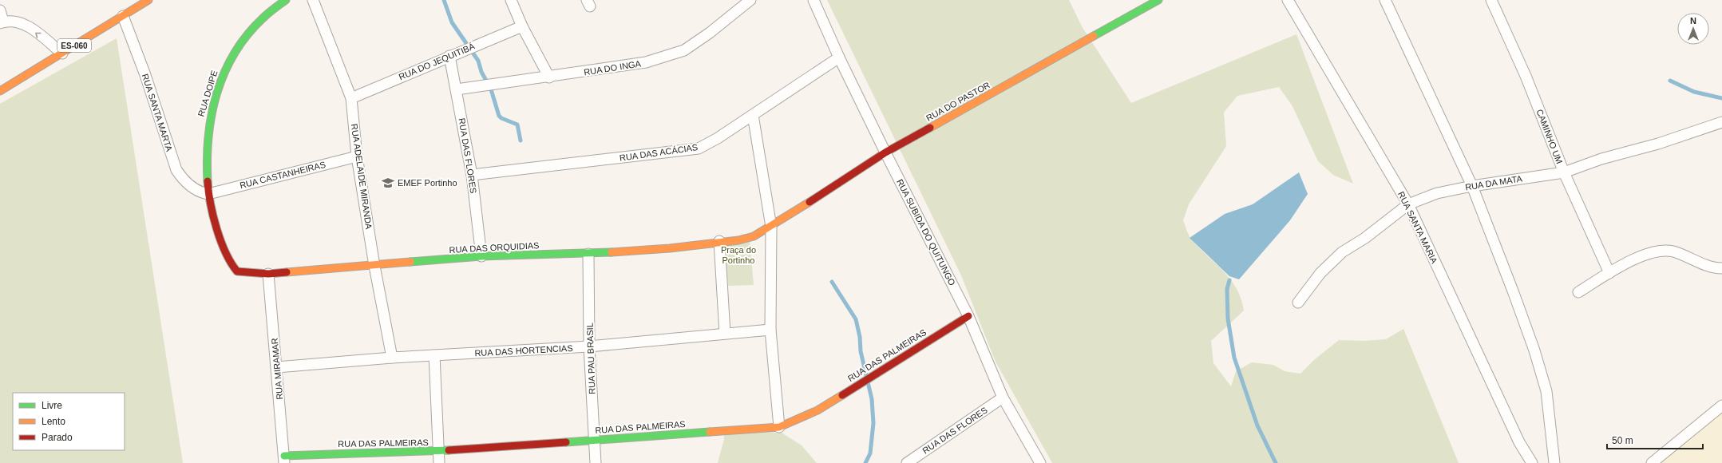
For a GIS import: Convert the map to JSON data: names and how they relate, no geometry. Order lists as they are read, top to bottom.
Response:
{
  "streets": {
    "street": [
      "ES-060",
      "RUA DO JEQUITIBÁ",
      "RUA DO INGA",
      "RUA DOIPE",
      "RUA DO PASTOR",
      "RUA SANTA MARTA",
      "CAMINHO UM",
      "RUA DAS ACÁCIAS",
      "RUA DAS FLORES",
      "RUA CASTANHEIRAS",
      "RUA ADELAIDE MIRANDA",
      "RUA DA MATA",
      "RUA SANTA MARIA",
      "RUA SUBIDA DO QUITUNGO",
      "RUA DAS ORQUIDIAS",
      "RUA DAS HORTENCIAS",
      "RUA DAS PALMEIRAS",
      "RUA PAU BRASIL",
      "RUA MIRAMAR"
    ]
  },
  "crossings": [
    ["ES-060", "RUA SANTA MARTA"],
    ["RUA DO JEQUITIBÁ", "RUA DAS FLORES"],
    ["RUA DO JEQUITIBÁ", "RUA ADELAIDE MIRANDA"],
    ["RUA DO INGA", "RUA DAS FLORES"],
    ["RUA DOIPE", "RUA SANTA MARTA"],
    ["RUA DOIPE", "RUA CASTANHEIRAS"],
    ["RUA DOIPE", "RUA DAS ORQUIDIAS"],
    ["RUA DO PASTOR", "RUA SUBIDA DO QUITUNGO"],
    ["RUA DO PASTOR", "RUA DAS ORQUIDIAS"],
    ["RUA SANTA MARTA", "RUA CASTANHEIRAS"],
    ["CAMINHO UM", "RUA DA MATA"],
    ["RUA DAS ACÁCIAS", "RUA DAS FLORES"],
    ["RUA DAS ACÁCIAS", "RUA SUBIDA DO QUITUNGO"],
    ["RUA DAS FLORES", "RUA SUBIDA DO QUITUNGO"],
    ["RUA DAS FLORES", "RUA DAS ORQUIDIAS"],
    ["RUA CASTANHEIRAS", "RUA ADELAIDE MIRANDA"],
    ["RUA ADELAIDE MIRANDA", "RUA DAS ORQUIDIAS"],
    ["RUA ADELAIDE MIRANDA", "RUA DAS HORTENCIAS"],
    ["RUA DA MATA", "RUA SANTA MARIA"],
    ["RUA SUBIDA DO QUITUNGO", "RUA DAS PALMEIRAS"],
    ["RUA DAS ORQUIDIAS", "RUA PAU BRASIL"],
    ["RUA DAS ORQUIDIAS", "RUA MIRAMAR"],
    ["RUA DAS HORTENCIAS", "RUA PAU BRASIL"],
    ["RUA DAS HORTENCIAS", "RUA MIRAMAR"],
    ["RUA DAS PALMEIRAS", "RUA PAU BRASIL"],
    ["RUA DAS PALMEIRAS", "RUA MIRAMAR"]
  ],
  "parks": ["Praça do Portinho"],
  "places": {
    "school or university": ["EMEF Portinho"]
  },
  "legend": ["Livre", "Lento", "Parado"],
  "scale_bar": "50 m",
  "north": "top"
}
